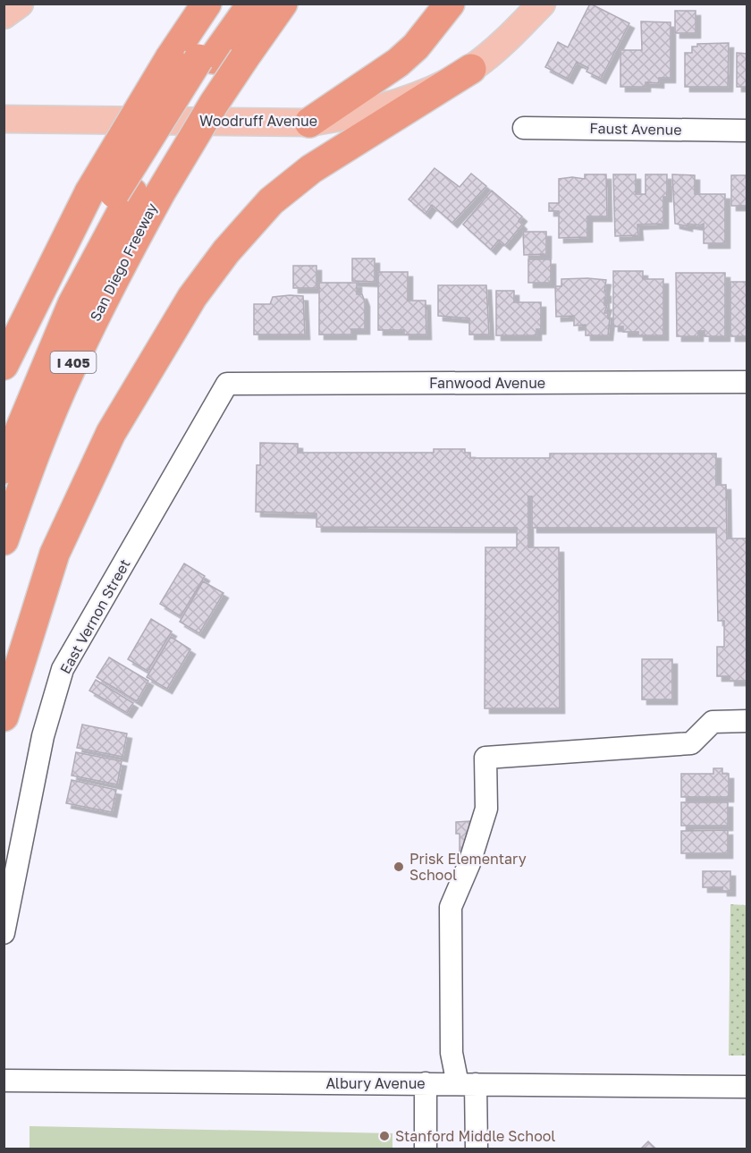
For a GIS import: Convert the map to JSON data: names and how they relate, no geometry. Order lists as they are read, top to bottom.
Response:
{
  "streets": {
    "highway": ["San Diego Freeway", "I 405"],
    "main road": ["Woodruff Avenue"],
    "street": [
      "Faust Avenue",
      "Fanwood Avenue",
      "East Vernon Street",
      "Albury Avenue"
    ]
  },
  "crossings": [
    ["Fanwood Avenue", "East Vernon Street"]
  ],
  "places": ["Prisk Elementary School", "Stanford Middle School"]
}
